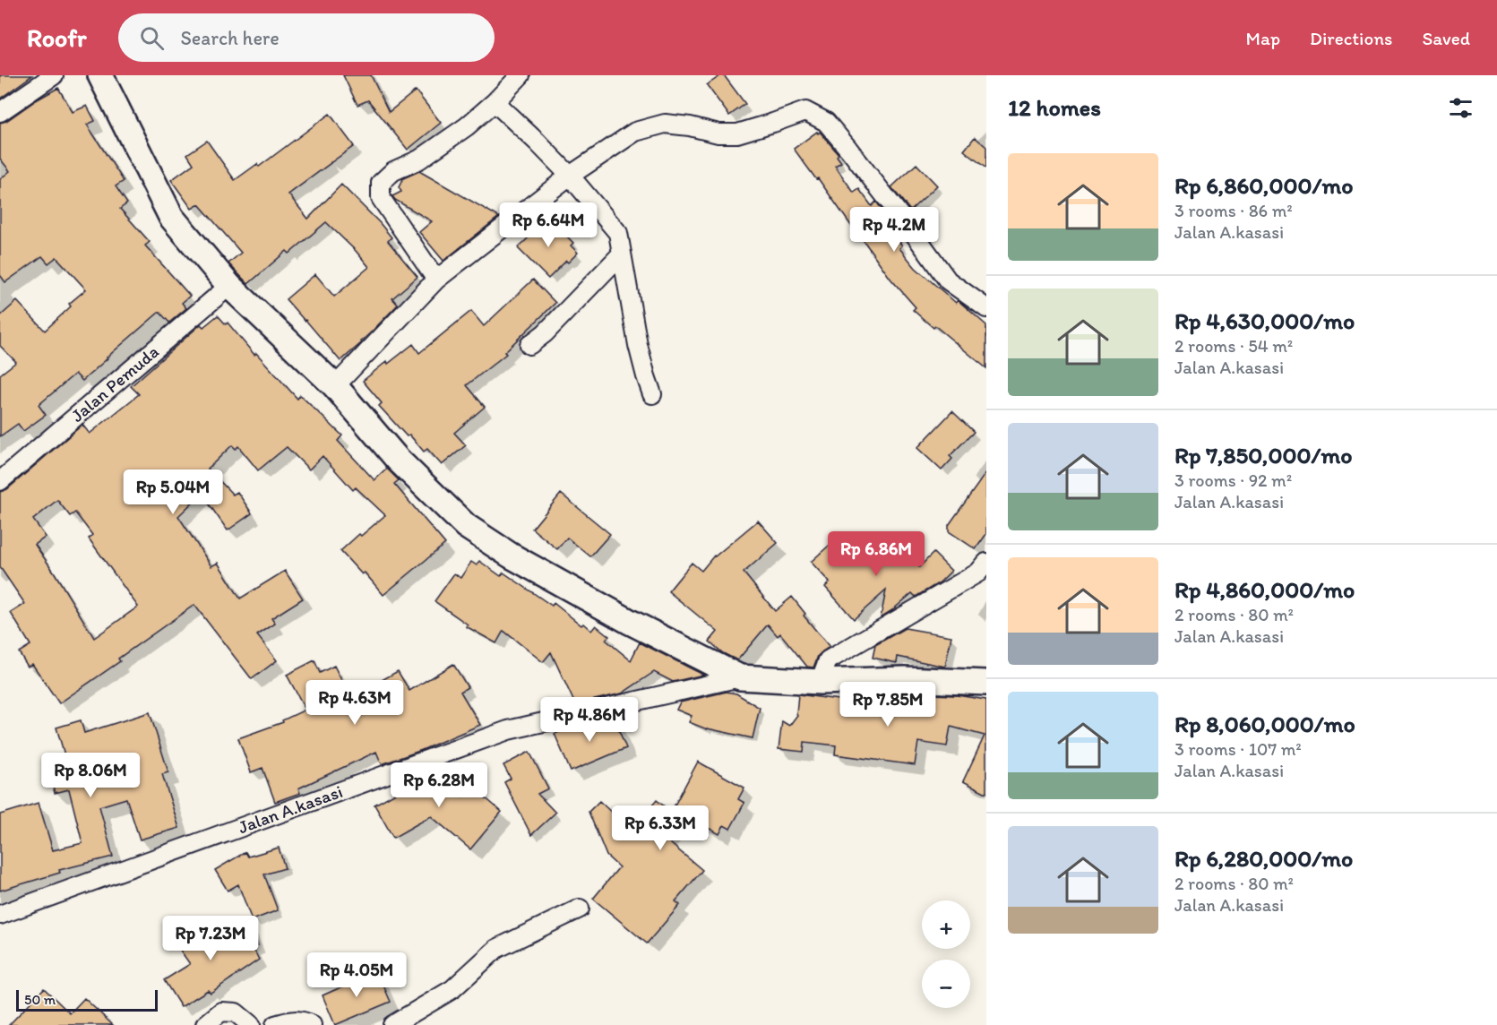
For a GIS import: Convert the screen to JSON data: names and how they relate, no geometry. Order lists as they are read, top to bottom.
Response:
{
  "streets": {
    "street": ["Jalan Pemuda", "Jalan A.kasasi"]
  },
  "scale_bar": "50 m",
  "page": {
    "header": "Roofr",
    "search": "Search here",
    "nav": ["Map", "Directions", "Saved"],
    "heading": "12 homes",
    "list": [
      {
        "name": "Rp 6,860,000/mo",
        "note": "3 rooms · 86 m² · Jalan A.kasasi"
      },
      {
        "name": "Rp 4,630,000/mo",
        "note": "2 rooms · 54 m² · Jalan A.kasasi"
      },
      {
        "name": "Rp 7,850,000/mo",
        "note": "3 rooms · 92 m² · Jalan A.kasasi"
      },
      {
        "name": "Rp 4,860,000/mo",
        "note": "2 rooms · 80 m² · Jalan A.kasasi"
      },
      {
        "name": "Rp 8,060,000/mo",
        "note": "3 rooms · 107 m² · Jalan A.kasasi"
      },
      {
        "name": "Rp 6,280,000/mo",
        "note": "2 rooms · 80 m² · Jalan A.kasasi"
      }
    ],
    "price": [
      "Rp 6.64M",
      "Rp 4.2M",
      "Rp 5.04M",
      "Rp 6.86M",
      "Rp 4.63M",
      "Rp 7.85M",
      "Rp 4.86M",
      "Rp 8.06M",
      "Rp 6.28M",
      "Rp 6.33M",
      "Rp 7.23M",
      "Rp 4.05M"
    ],
    "map_buttons": ["+", "−"],
    "scale": "50 m"
  }
}
